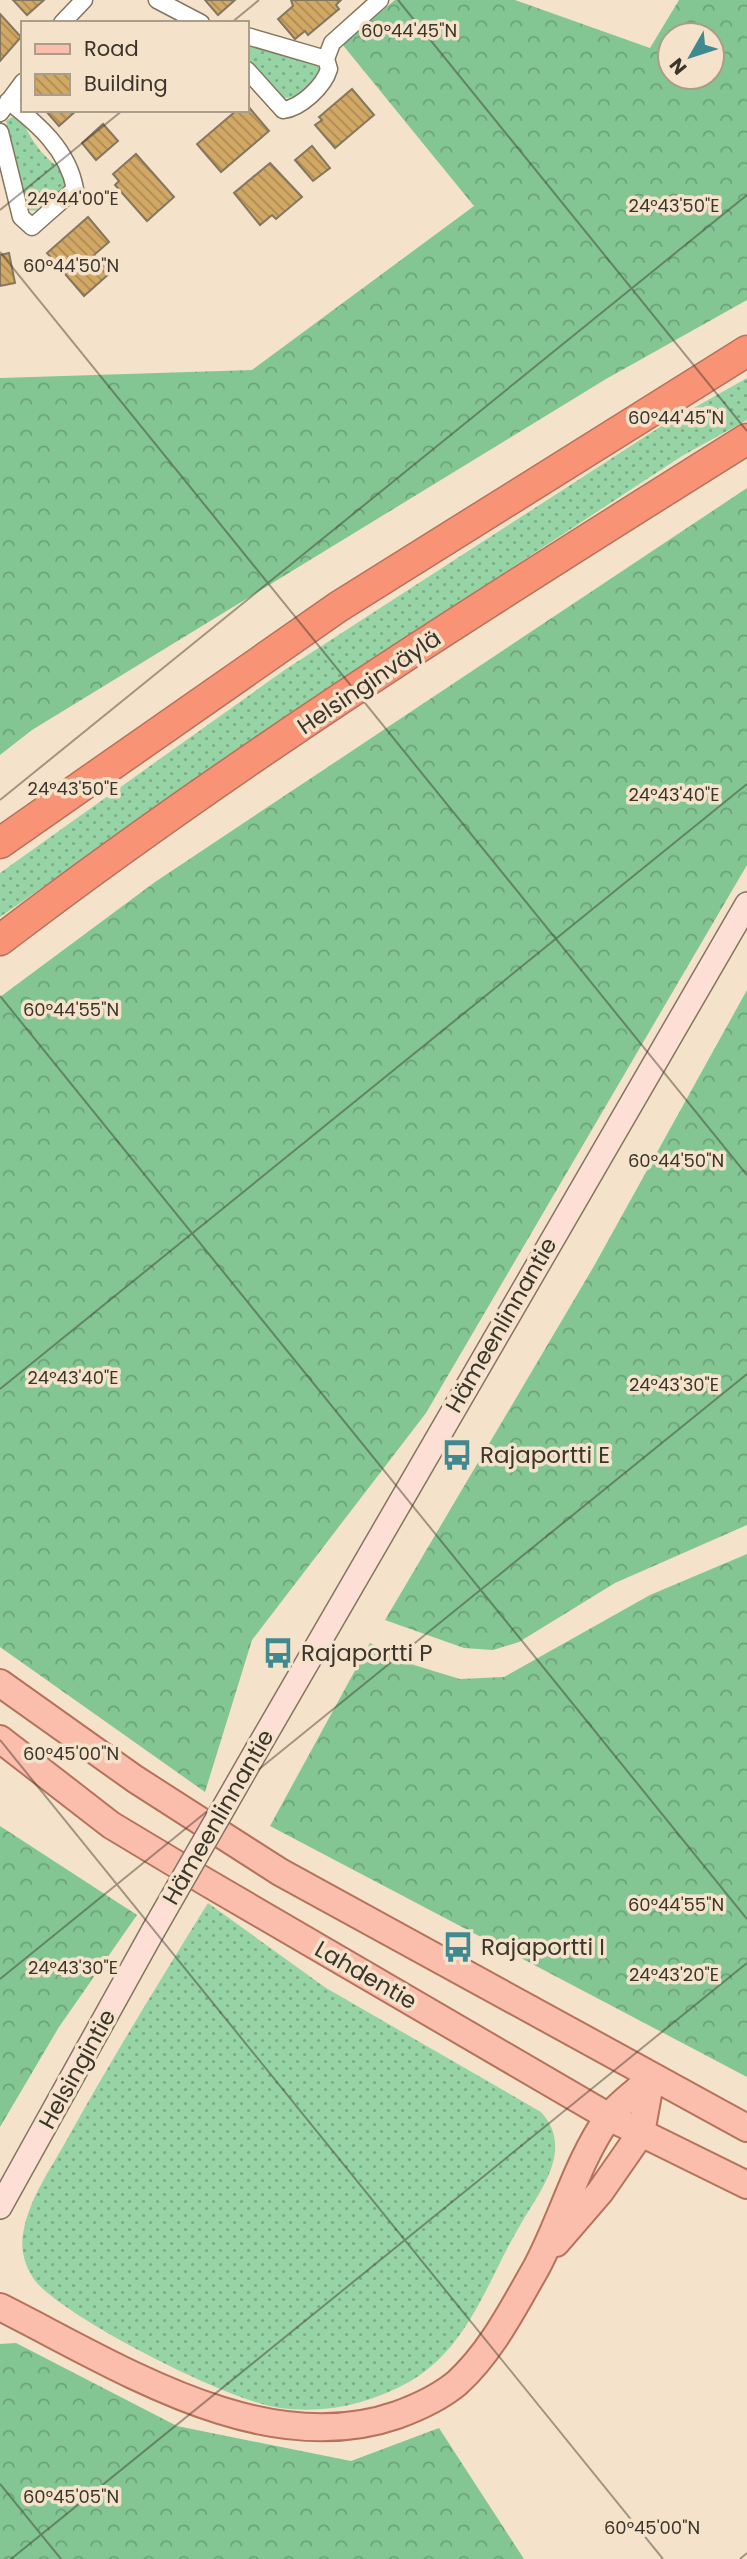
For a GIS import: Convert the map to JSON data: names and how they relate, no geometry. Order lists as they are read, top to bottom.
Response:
{
  "streets": {
    "highway": ["Helsinginväylä"],
    "main road": ["Hämeenlinnantie", "Lahdentie", "Helsingintie"]
  },
  "crossings": [
    ["Hämeenlinnantie", "Helsingintie"]
  ],
  "places": {
    "bus stop": ["Rajaportti E", "Rajaportti P", "Rajaportti I"]
  },
  "legend": ["Road", "Building"],
  "north": "bottom left",
  "coordinates": [
    "60°44'45\"N",
    "24°44'00\"E",
    "24°43'50\"E",
    "60°44'50\"N",
    "24°43'40\"E",
    "60°44'55\"N",
    "24°43'30\"E",
    "60°45'00\"N",
    "24°43'20\"E",
    "60°45'05\"N"
  ]
}
